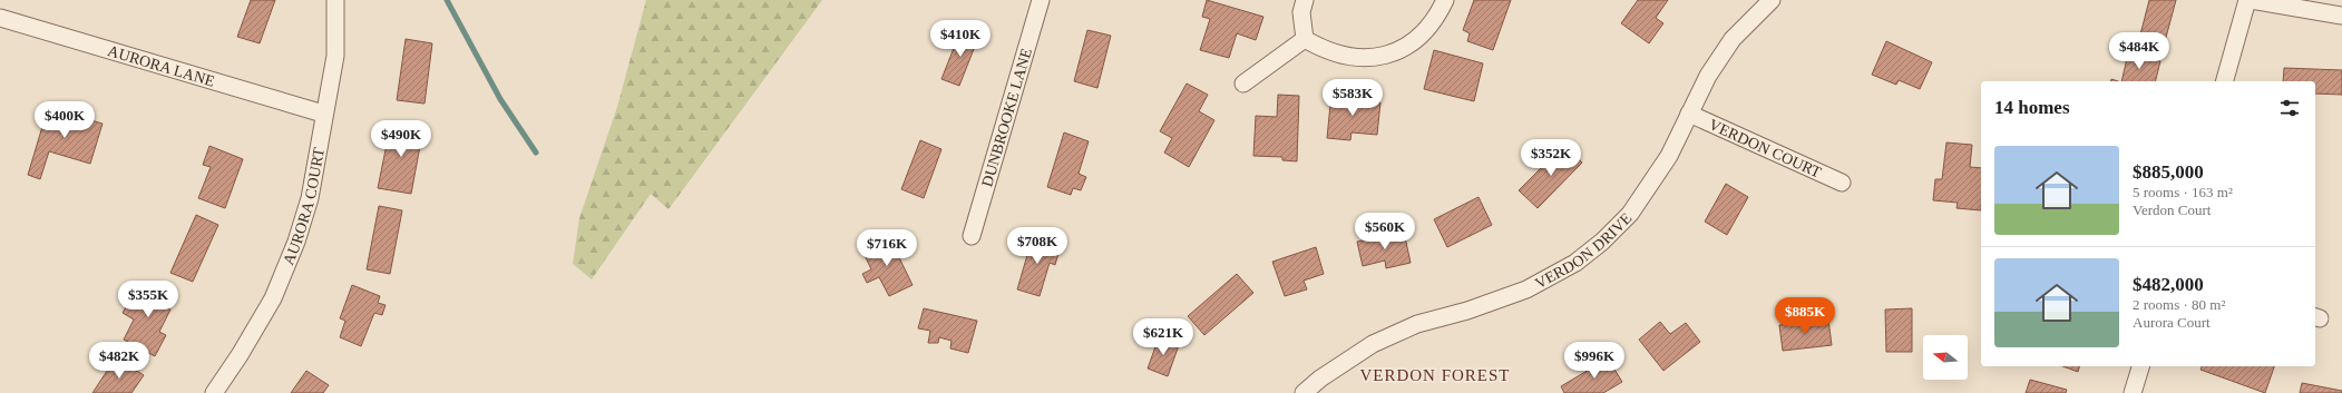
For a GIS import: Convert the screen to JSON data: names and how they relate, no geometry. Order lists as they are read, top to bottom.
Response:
{
  "streets": {
    "street": [
      "AURORA LANE",
      "DUNBROOKE LANE",
      "VERDON COURT",
      "AURORA COURT",
      "VERDON DRIVE"
    ]
  },
  "crossings": [
    ["AURORA LANE", "AURORA COURT"],
    ["VERDON COURT", "VERDON DRIVE"]
  ],
  "districts": ["VERDON FOREST"],
  "north": "left",
  "page": {
    "price": [
      "$410K",
      "$484K",
      "$583K",
      "$400K",
      "$490K",
      "$352K",
      "$560K",
      "$708K",
      "$716K",
      "$355K",
      "$885K",
      "$621K",
      "$482K",
      "$996K"
    ],
    "heading": "14 homes",
    "list": [
      {
        "name": "$885,000",
        "note": "5 rooms · 163 m² · Verdon Court"
      },
      {
        "name": "$482,000",
        "note": "2 rooms · 80 m² · Aurora Court"
      }
    ]
  }
}
